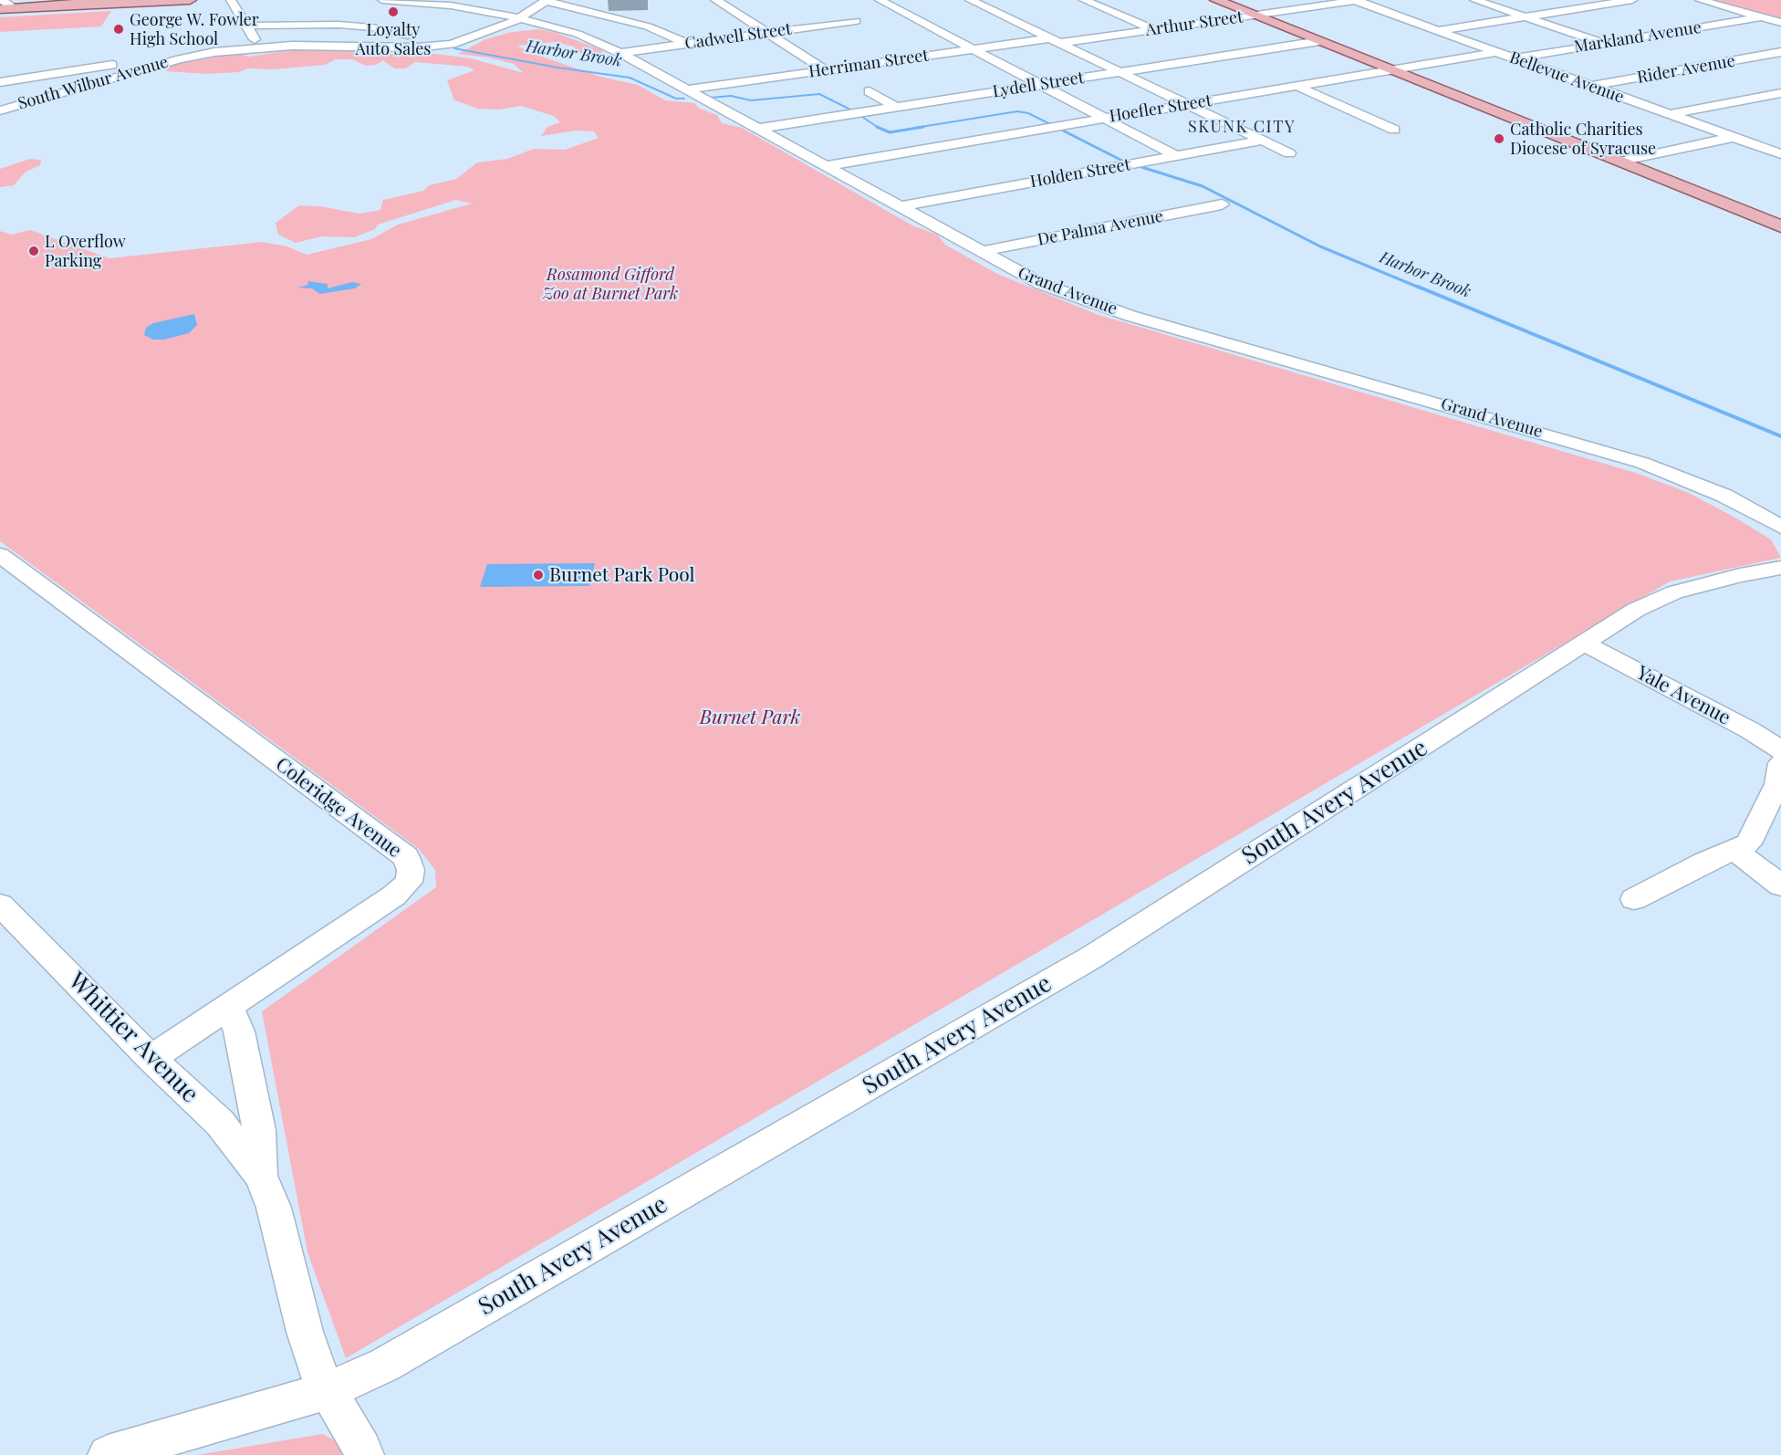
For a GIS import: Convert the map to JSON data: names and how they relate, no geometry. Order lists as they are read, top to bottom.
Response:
{
  "streets": {
    "street": [
      "Arthur Street",
      "Cadwell Street",
      "Markland Avenue",
      "Herriman Street",
      "Rider Avenue",
      "Bellevue Avenue",
      "South Wilbur Avenue",
      "Lydell Street",
      "Hoefler Street",
      "Holden Street",
      "De Palma Avenue",
      "Grand Avenue",
      "Yale Avenue",
      "South Avery Avenue",
      "Coleridge Avenue",
      "Whittier Avenue"
    ]
  },
  "crossings": [
    ["Arthur Street", "Herriman Street"],
    ["Arthur Street", "Bellevue Avenue"],
    ["Cadwell Street", "Grand Avenue"],
    ["Markland Avenue", "Bellevue Avenue"],
    ["Herriman Street", "Grand Avenue"],
    ["Rider Avenue", "Bellevue Avenue"],
    ["Bellevue Avenue", "Hoefler Street"],
    ["South Wilbur Avenue", "Grand Avenue"],
    ["Lydell Street", "Grand Avenue"],
    ["Hoefler Street", "Grand Avenue"],
    ["Holden Street", "Grand Avenue"],
    ["De Palma Avenue", "Grand Avenue"],
    ["Yale Avenue", "South Avery Avenue"],
    ["South Avery Avenue", "Whittier Avenue"],
    ["Coleridge Avenue", "Whittier Avenue"]
  ],
  "districts": ["SKUNK CITY"],
  "water": ["Harbor Brook"],
  "parks": ["Rosamond Gifford Zoo at Burnet Park", "Burnet Park"],
  "places": [
    "Loyalty Auto Sales",
    "George W. Fowler High School",
    "Catholic Charities Diocese of Syracuse",
    "L Overflow Parking",
    "Burnet Park Pool"
  ]
}
